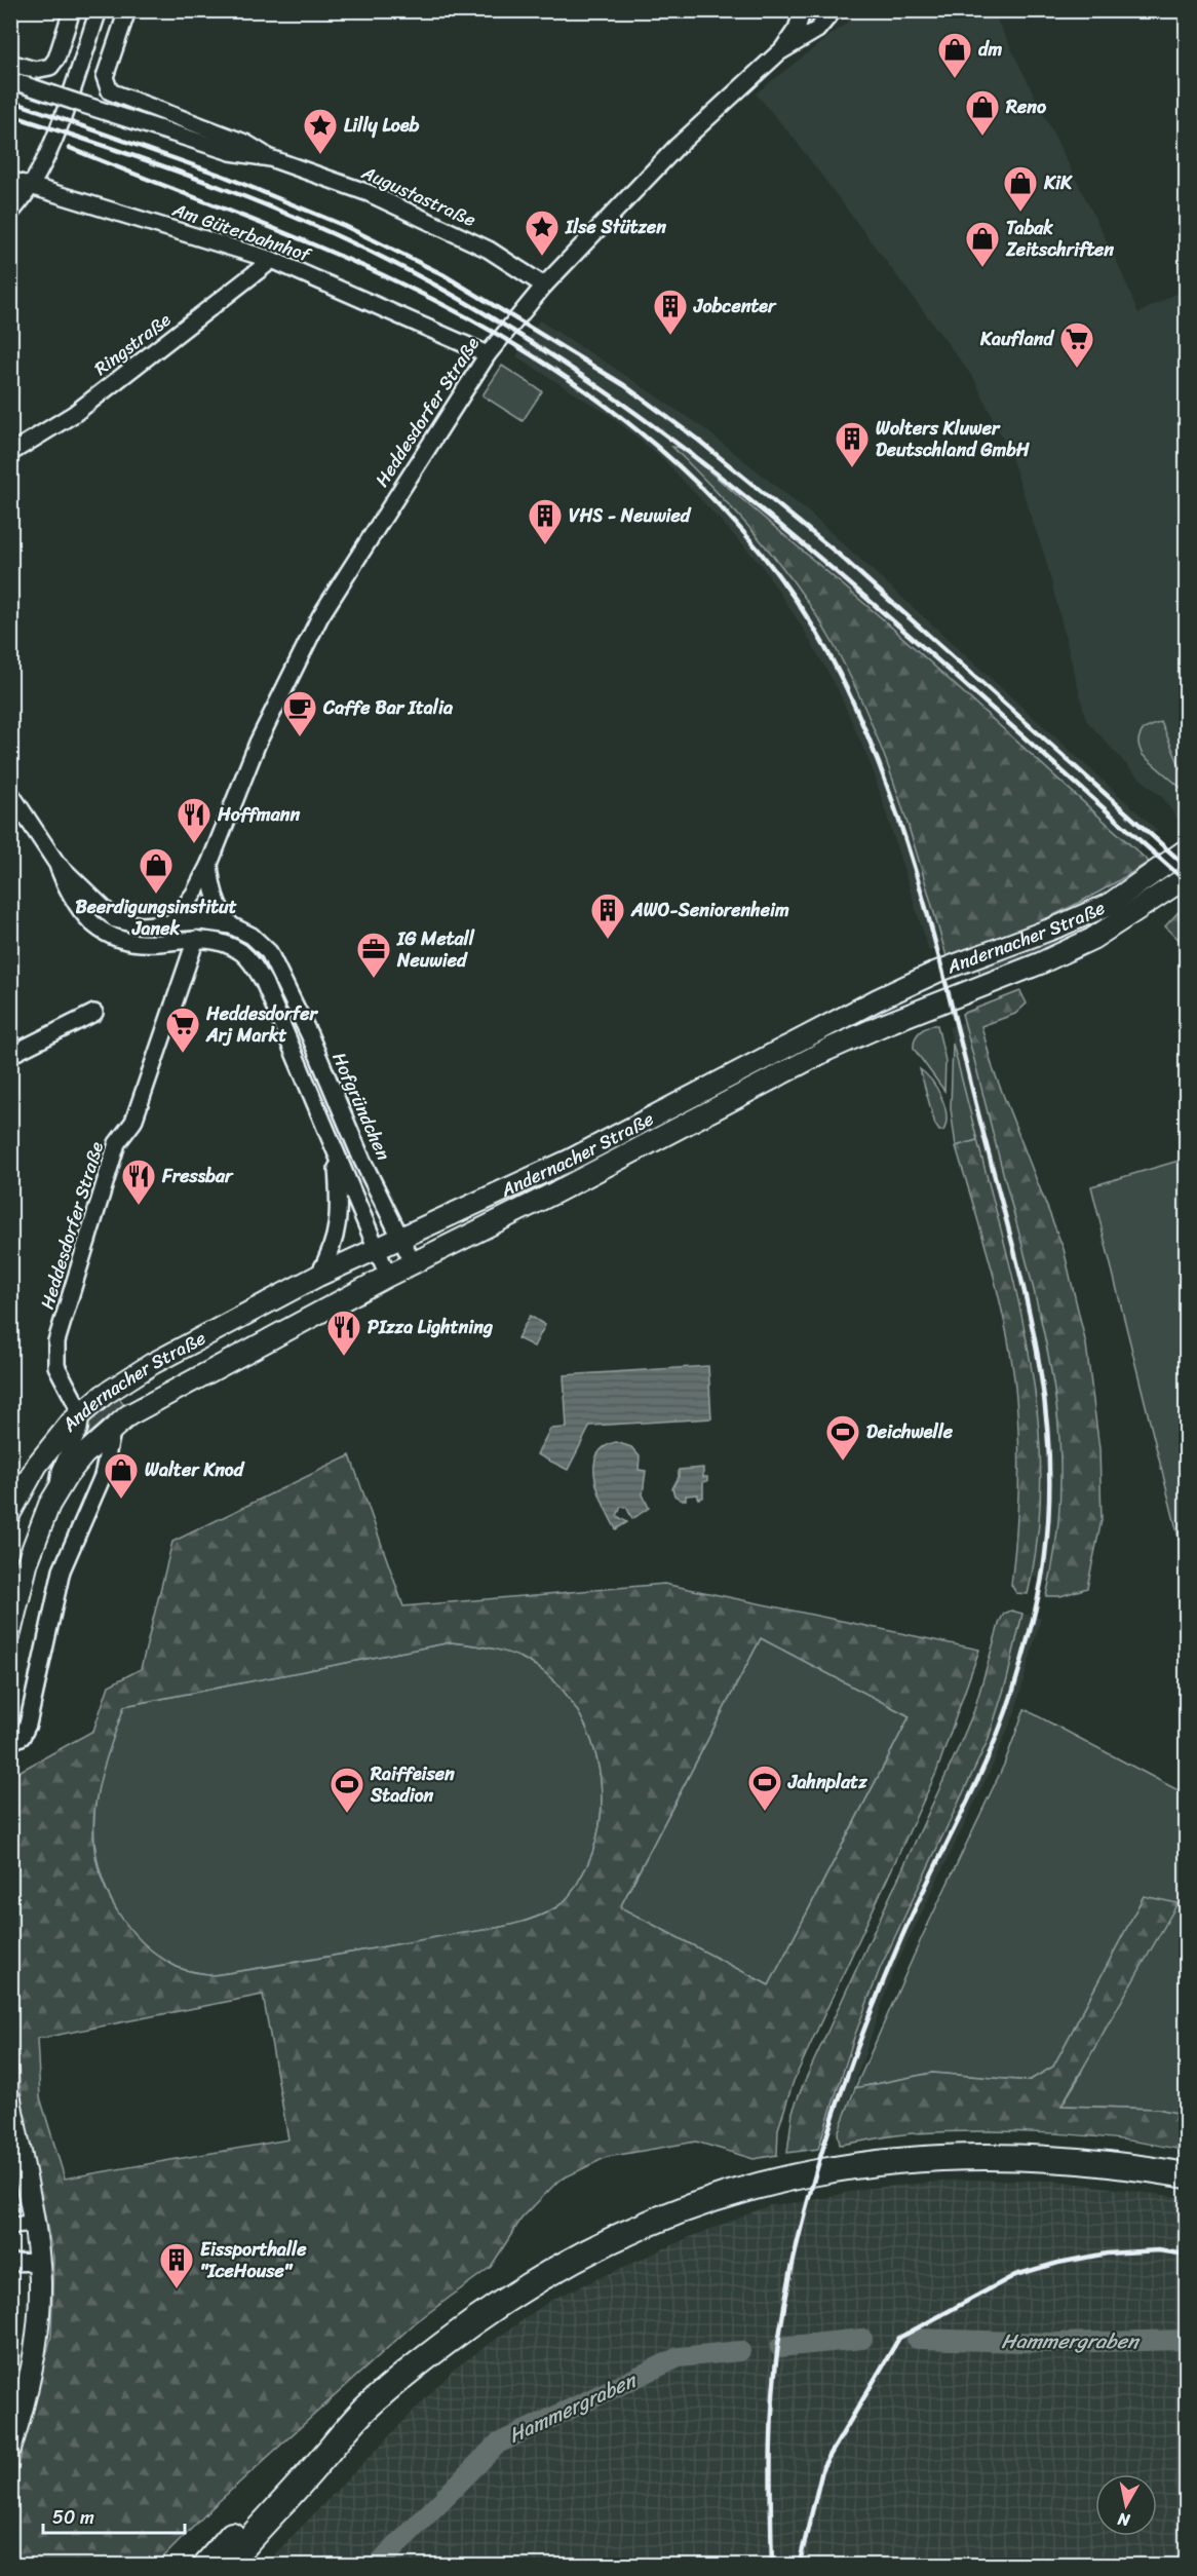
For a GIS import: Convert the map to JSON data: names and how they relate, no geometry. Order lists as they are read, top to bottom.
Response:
{
  "streets": {
    "street": [
      "Augustastraße",
      "Am Güterbahnhof",
      "Ringstraße",
      "Heddesdorfer Straße",
      "Andernacher Straße",
      "Hofgründchen"
    ]
  },
  "crossings": [
    ["Augustastraße", "Heddesdorfer Straße"],
    ["Am Güterbahnhof", "Ringstraße"],
    ["Am Güterbahnhof", "Heddesdorfer Straße"],
    ["Heddesdorfer Straße", "Andernacher Straße"],
    ["Heddesdorfer Straße", "Hofgründchen"],
    ["Andernacher Straße", "Hofgründchen"]
  ],
  "water": ["Hammergraben"],
  "places": {
    "shop": [
      "dm",
      "Reno",
      "KiK",
      "Tabak Zeitschriften",
      "Beerdigungsinstitut Janek",
      "Walter Knod"
    ],
    "place": ["Lilly Loeb", "Ilse Stützen"],
    "building": [
      "Jobcenter",
      "Wolters Kluwer Deutschland GmbH",
      "VHS - Neuwied",
      "AWO-Seniorenheim",
      "Eissporthalle \"IceHouse\""
    ],
    "supermarket": ["Kaufland", "Heddesdorfer Arj Markt"],
    "cafe": ["Caffe Bar Italia"],
    "restaurant": ["Hoffmann", "Fressbar", "PIzza Lightning"],
    "office": ["IG Metall Neuwied"],
    "sports": ["Deichwelle", "Jahnplatz", "Raiffeisen Stadion"]
  },
  "scale_bar": "50 m",
  "north": "bottom"
}
